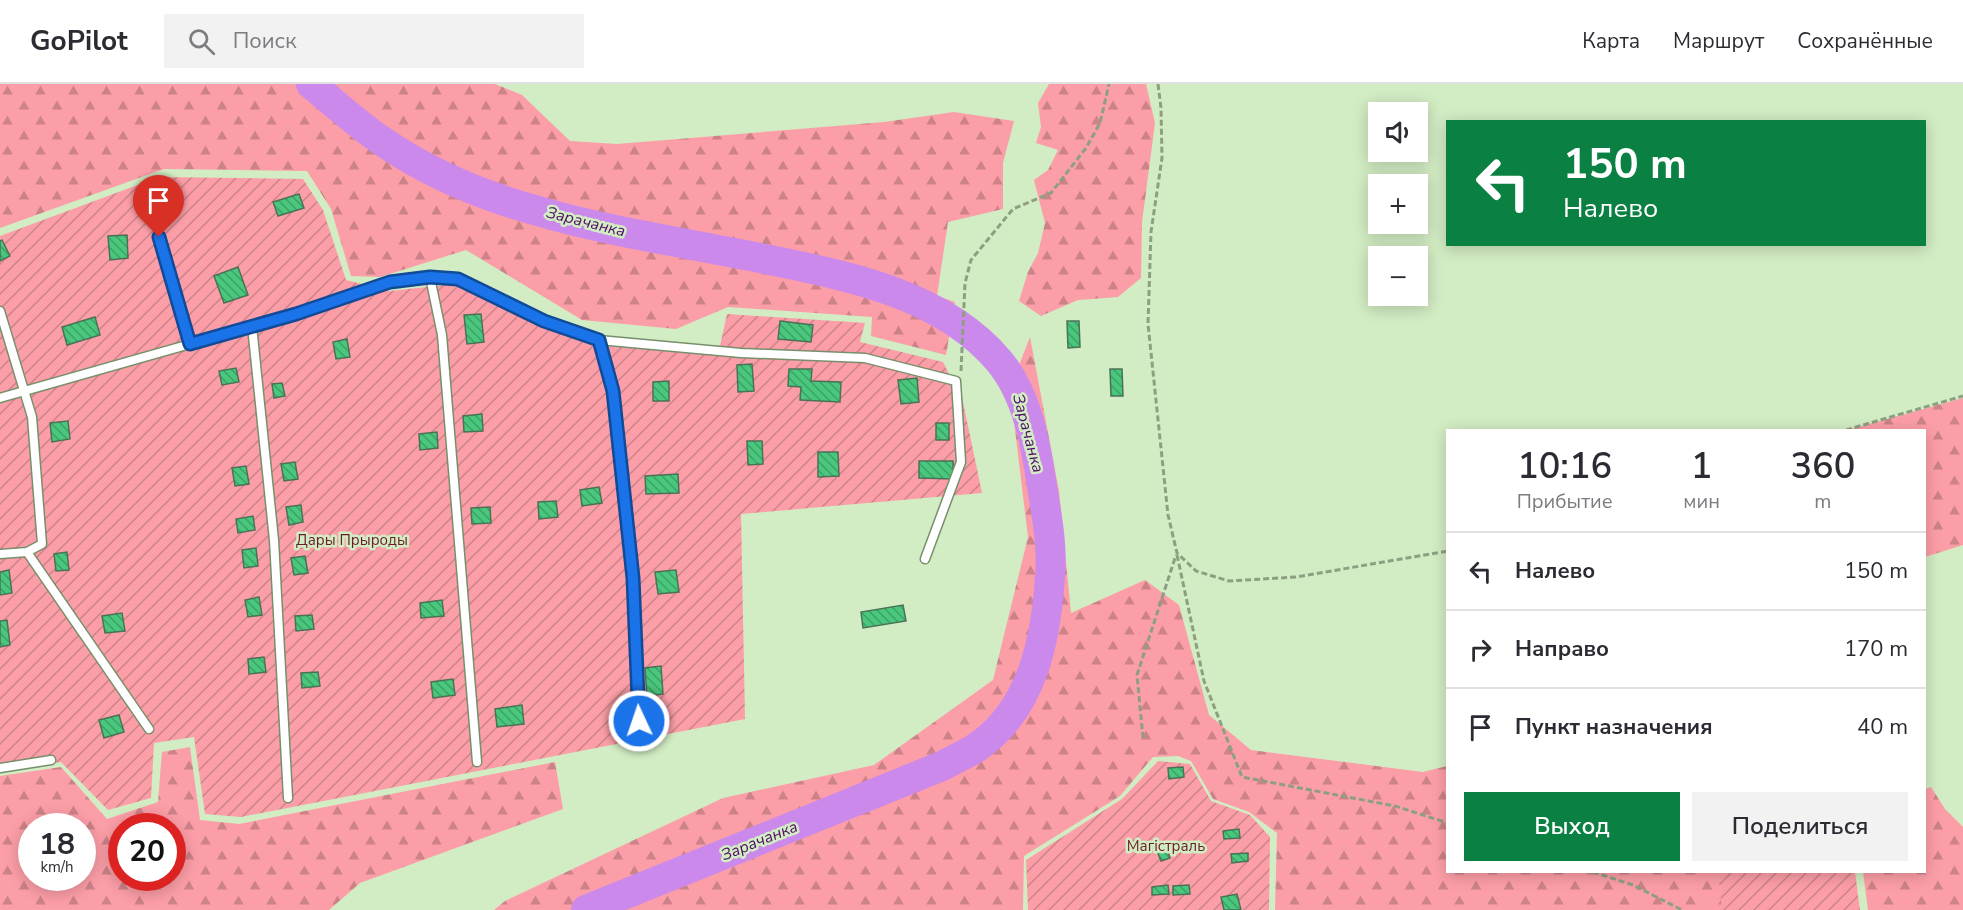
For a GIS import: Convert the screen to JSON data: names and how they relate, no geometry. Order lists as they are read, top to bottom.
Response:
{
  "water": ["Зарачанка"],
  "parks": ["Дары Прыроды", "Магістраль"],
  "page": {
    "header": "GoPilot",
    "search": "Поиск",
    "nav": ["Карта", "Маршрут", "Сохранённые"],
    "map_buttons": ["+", "−"],
    "turn": ["150 m", "Налево"],
    "eta": [
      "10:16",
      "Прибытие",
      "1",
      "мин",
      "360",
      "m"
    ],
    "list": [
      {
        "name": "Налево",
        "value": "150 m"
      },
      {
        "name": "Направо",
        "value": "170 m"
      },
      {
        "name": "Пункт назначения",
        "value": "40 m"
      }
    ],
    "buttons": ["Выход", "Поделиться"],
    "speed": "18 km/h",
    "limit": "20"
  }
}
